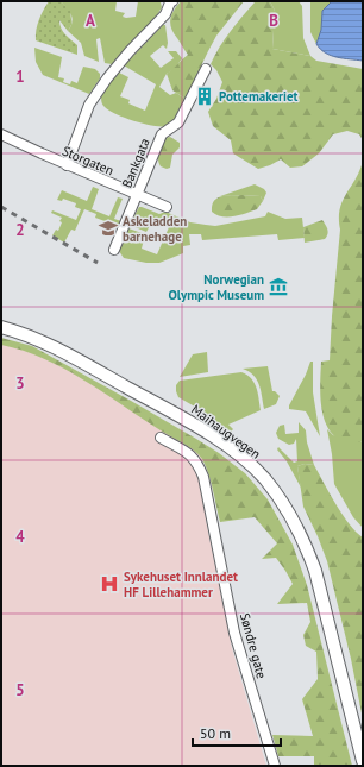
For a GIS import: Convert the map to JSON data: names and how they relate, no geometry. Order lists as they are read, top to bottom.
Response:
{
  "streets": {
    "street": [
      "Storgaten",
      "Bankgata",
      "Maihaugvegen",
      "Søndre gate"
    ]
  },
  "crossings": [
    ["Storgaten", "Bankgata"]
  ],
  "places": {
    "building": ["Pottemakeriet"],
    "school or university": ["Askeladden barnehage"],
    "museum": ["Norwegian Olympic Museum"],
    "hospital": ["Sykehuset Innlandet HF Lillehammer"]
  },
  "scale_bar": "50 m",
  "grid": {
    "columns": ["A", "B"],
    "rows": [
      "1",
      "2",
      "3",
      "4",
      "5"
    ]
  }
}
